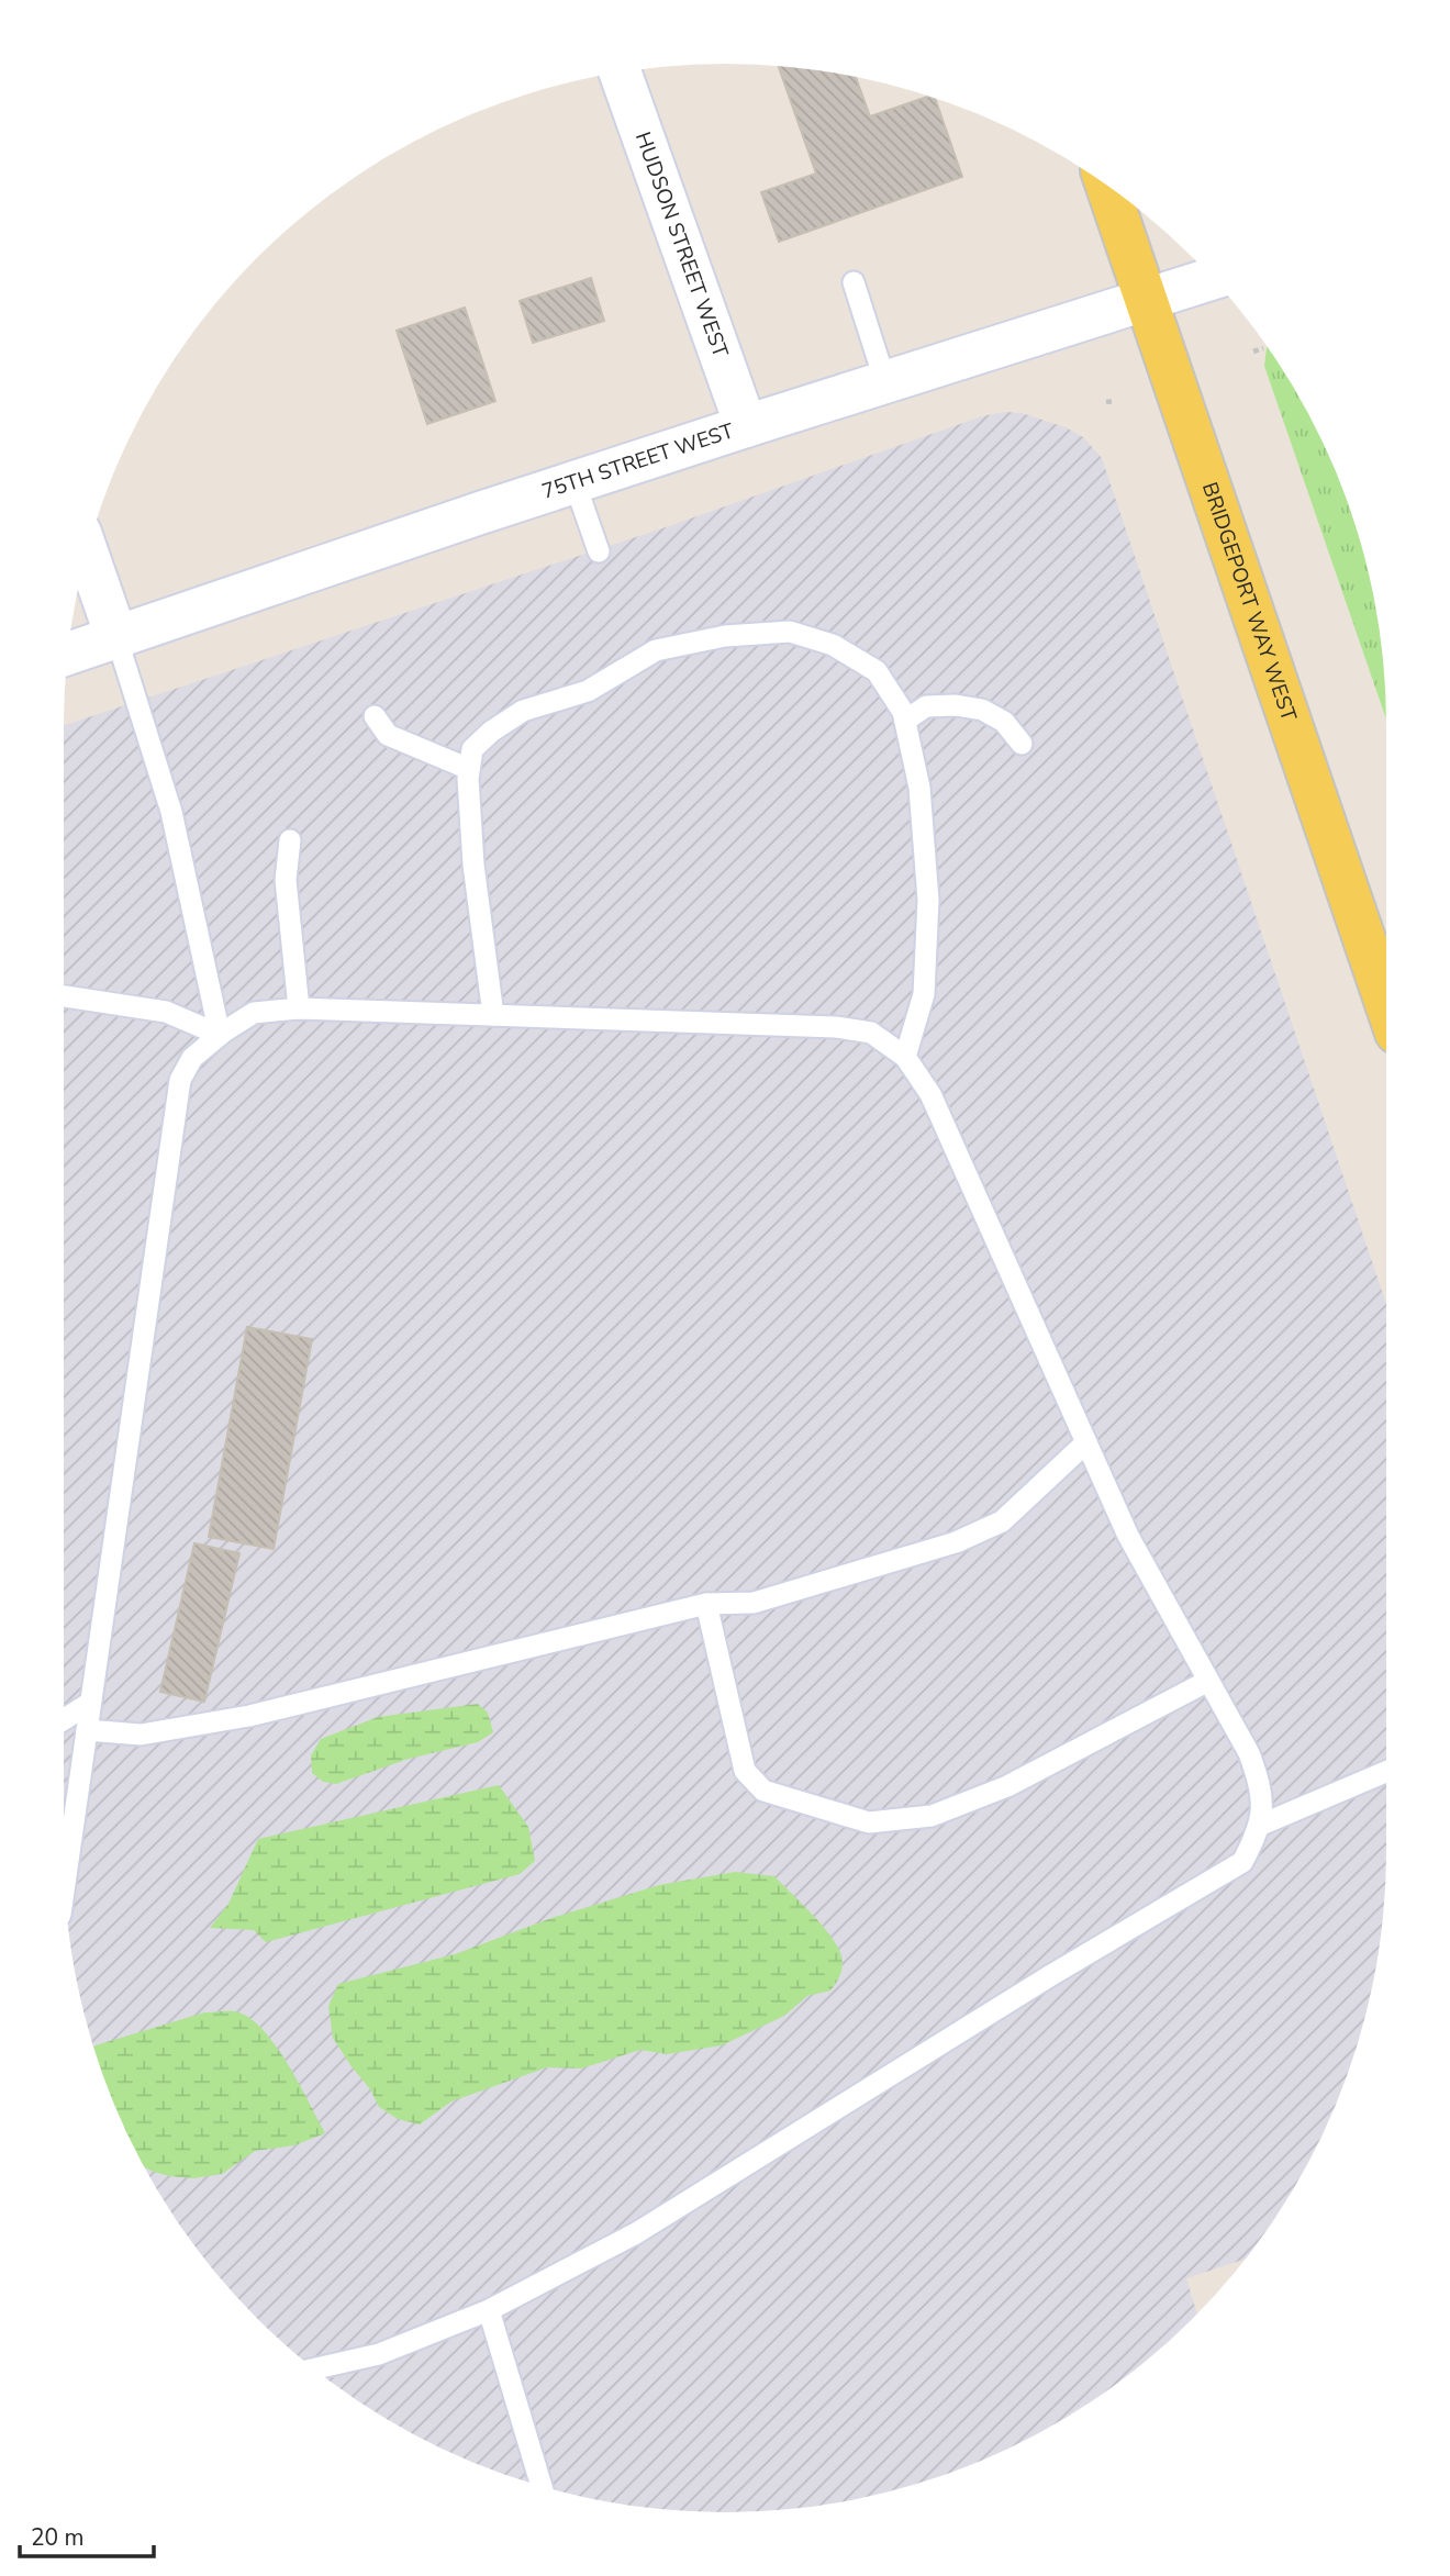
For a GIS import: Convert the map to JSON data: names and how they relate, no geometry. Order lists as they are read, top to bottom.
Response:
{
  "streets": {
    "main road": ["BRIDGEPORT WAY WEST"],
    "street": ["HUDSON STREET WEST", "75TH STREET WEST"]
  },
  "crossings": [
    ["HUDSON STREET WEST", "75TH STREET WEST"],
    ["75TH STREET WEST", "BRIDGEPORT WAY WEST"]
  ],
  "scale_bar": "20 m"
}
